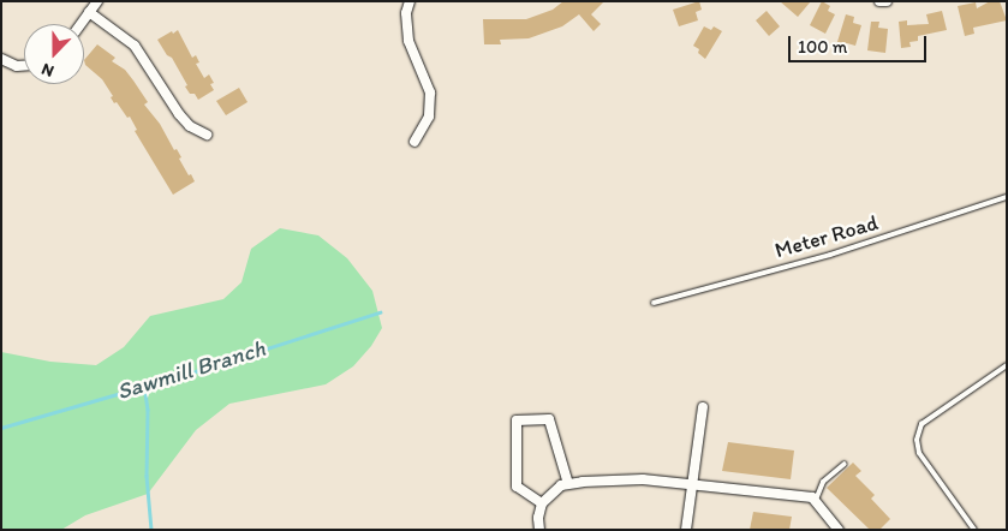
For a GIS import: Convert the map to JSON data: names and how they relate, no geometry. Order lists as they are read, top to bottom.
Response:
{
  "streets": {
    "lane": ["Meter Road"]
  },
  "water": ["Sawmill Branch"],
  "scale_bar": "100 m",
  "north": "bottom"
}
